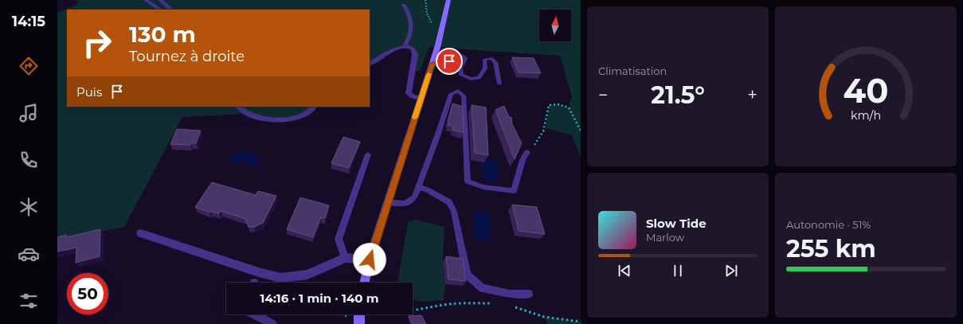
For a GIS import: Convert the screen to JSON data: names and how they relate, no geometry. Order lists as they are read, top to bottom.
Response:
{
  "north": "top",
  "page": {
    "tabs": "14:15",
    "tile": [
      "Climatisation",
      ["Autonomie · 51%", "255 km"]
    ],
    "turn": ["130 m", "Tournez à droite"],
    "then": "Puis",
    "heat": ["−", "21.5°", "+"],
    "song": ["Slow Tide", "Marlow"],
    "limit": "50",
    "trip": "14:16 · 1 min · 140 m",
    "gauge": ["40", "km/h"]
  }
}
